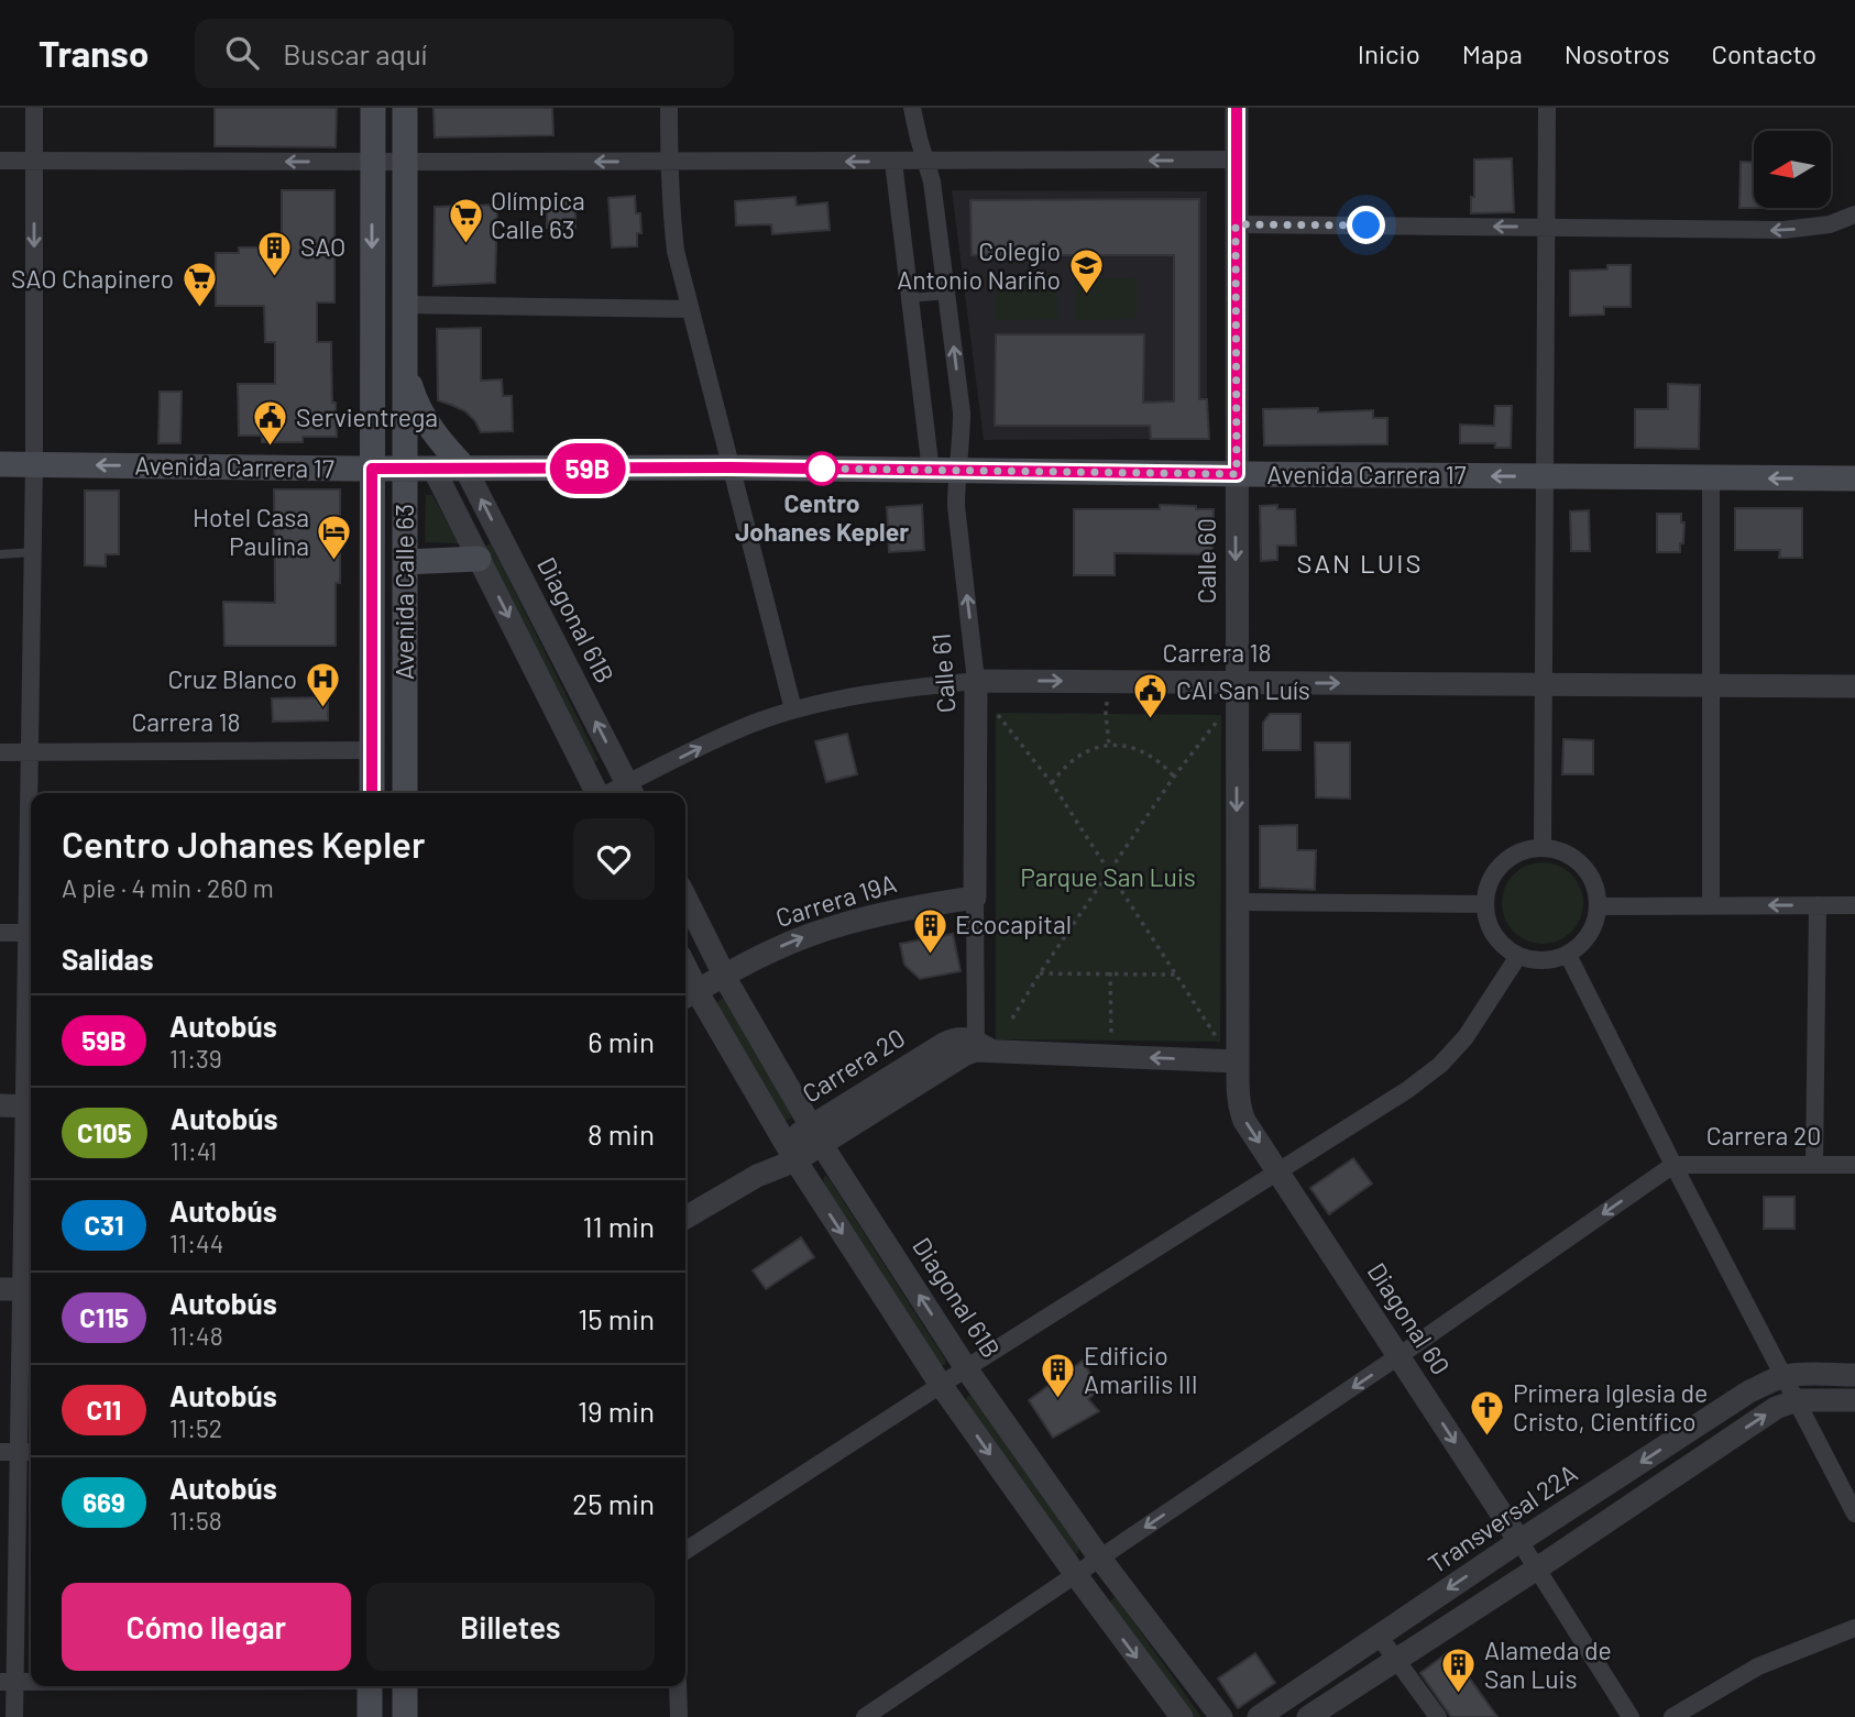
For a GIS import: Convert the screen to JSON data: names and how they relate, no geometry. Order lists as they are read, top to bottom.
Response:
{
  "streets": {
    "main road": ["Avenida Carrera 17", "Avenida Calle 63"],
    "street": [
      "Calle 60",
      "Diagonal 61B",
      "Carrera 18",
      "Calle 61",
      "Carrera 19A",
      "Carrera 20",
      "Diagonal 60",
      "Transversal 22A"
    ]
  },
  "crossings": [
    ["Avenida Carrera 17", "Calle 60"],
    ["Avenida Carrera 17", "Avenida Calle 63"],
    ["Avenida Carrera 17", "Diagonal 61B"],
    ["Avenida Carrera 17", "Calle 61"],
    ["Calle 60", "Carrera 18"],
    ["Calle 60", "Diagonal 60"],
    ["Avenida Calle 63", "Carrera 18"],
    ["Diagonal 61B", "Carrera 18"],
    ["Diagonal 61B", "Carrera 19A"],
    ["Diagonal 61B", "Carrera 20"],
    ["Carrera 18", "Calle 61"],
    ["Calle 61", "Carrera 19A"],
    ["Calle 61", "Carrera 20"],
    ["Diagonal 60", "Transversal 22A"]
  ],
  "one_way": [
    "Avenida Carrera 17",
    "Calle 60",
    "Carrera 18",
    "Carrera 19A",
    "Diagonal 60"
  ],
  "districts": ["SAN LUIS"],
  "parks": ["Parque San Luis"],
  "places": {
    "supermarket": ["Olímpica Calle 63", "SAO Chapinero"],
    "building": [
      "SAO",
      "Ecocapital",
      "Edificio Amarilis III",
      "Alameda de San Luis"
    ],
    "school or university": ["Colegio Antonio Nariño"],
    "public building": ["Servientrega", "CAI San Luís"],
    "other": ["Centro Johanes Kepler"],
    "hotel": ["Hotel Casa Paulina"],
    "hospital": ["Cruz Blanco"],
    "church": ["Primera Iglesia de Cristo, Científico"]
  },
  "lines": ["bus line 59B"],
  "north": "left",
  "page": {
    "header": "Transo",
    "search": "Buscar aquí",
    "nav": [
      "Inicio",
      "Mapa",
      "Nosotros",
      "Contacto"
    ],
    "on_map": "59B",
    "heading": [
      ["Centro Johanes Kepler", "A pie · 4 min · 260 m"],
      "Salidas"
    ],
    "list": [
      {
        "mark": "59B",
        "name": "Autobús",
        "note": "11:39",
        "value": "6 min"
      },
      {
        "mark": "C105",
        "name": "Autobús",
        "note": "11:41",
        "value": "8 min"
      },
      {
        "mark": "C31",
        "name": "Autobús",
        "note": "11:44",
        "value": "11 min"
      },
      {
        "mark": "C115",
        "name": "Autobús",
        "note": "11:48",
        "value": "15 min"
      },
      {
        "mark": "C11",
        "name": "Autobús",
        "note": "11:52",
        "value": "19 min"
      },
      {
        "mark": "669",
        "name": "Autobús",
        "note": "11:58",
        "value": "25 min"
      }
    ],
    "buttons": ["Cómo llegar", "Billetes"]
  }
}
